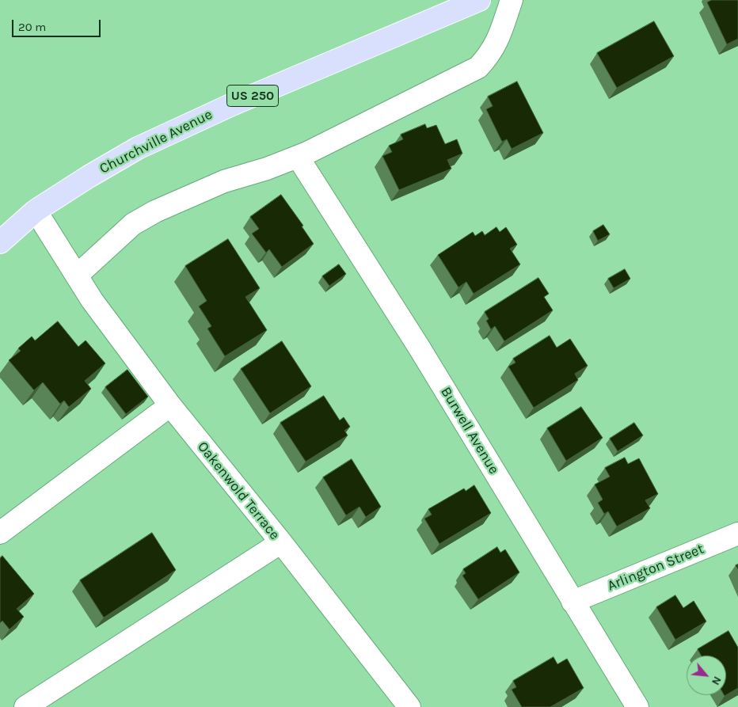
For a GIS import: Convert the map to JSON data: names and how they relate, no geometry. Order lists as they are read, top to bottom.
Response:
{
  "streets": {
    "main road": ["US 250", "Churchville Avenue"],
    "street": ["Burwell Avenue", "Oakenwold Terrace", "Arlington Street"]
  },
  "crossings": [
    ["Churchville Avenue", "Oakenwold Terrace"],
    ["Burwell Avenue", "Arlington Street"]
  ],
  "scale_bar": "20 m",
  "north": "bottom right"
}
